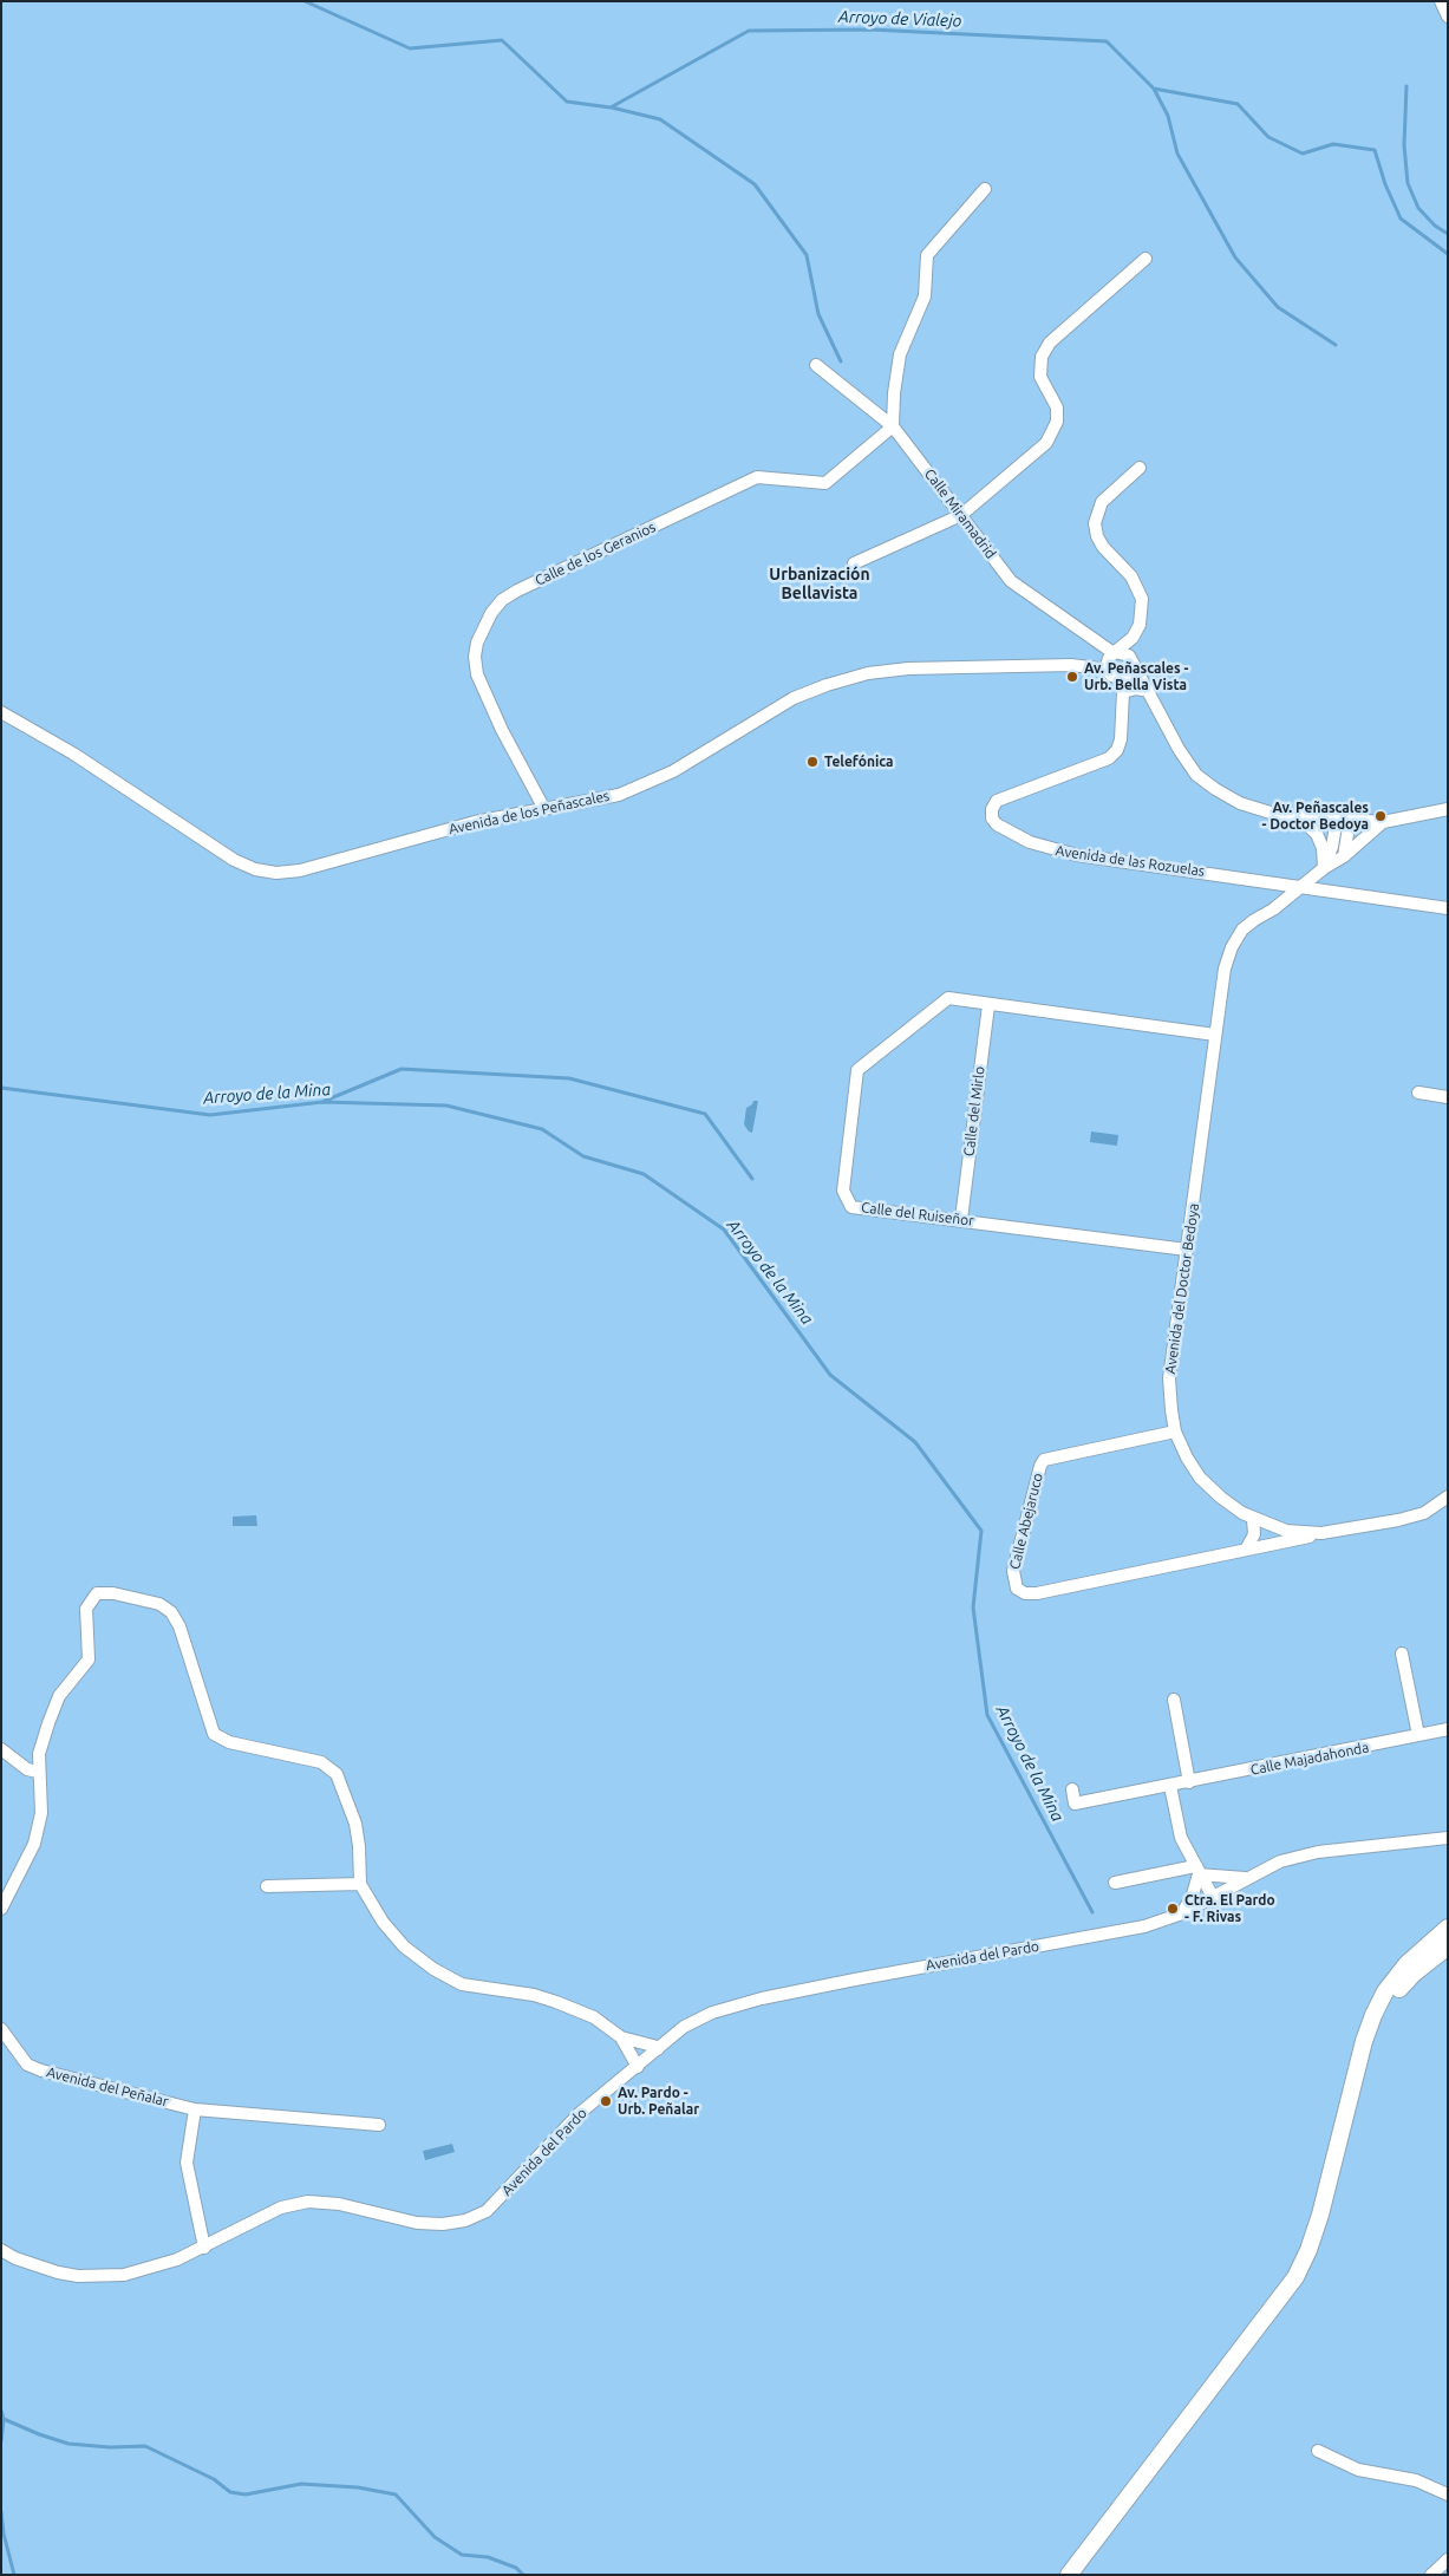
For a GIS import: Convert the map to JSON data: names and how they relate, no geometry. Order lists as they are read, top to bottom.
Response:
{
  "streets": {
    "street": [
      "Calle Miramadrid",
      "Calle de los Geranios",
      "Avenida de los Peñascales",
      "Avenida de las Rozuelas",
      "Calle del Mirlo",
      "Calle del Ruiseñor",
      "Avenida del Doctor Bedoya",
      "Calle Abejaruco",
      "Calle Majadahonda",
      "Avenida del Pardo",
      "Avenida del Peñalar"
    ]
  },
  "crossings": [
    ["Calle Miramadrid", "Calle de los Geranios"],
    ["Calle Miramadrid", "Avenida de los Peñascales"],
    ["Calle de los Geranios", "Avenida de los Peñascales"],
    ["Avenida de las Rozuelas", "Avenida del Doctor Bedoya"],
    ["Calle del Mirlo", "Calle del Ruiseñor"],
    ["Calle del Ruiseñor", "Avenida del Doctor Bedoya"],
    ["Avenida del Doctor Bedoya", "Calle Abejaruco"]
  ],
  "districts": ["Urbanización Bellavista"],
  "water": ["Arroyo de Vialejo", "Arroyo de la Mina"],
  "places": [
    "Av. Peñascales - Urb. Bella Vista",
    "Telefónica",
    "Av. Peñascales - Doctor Bedoya",
    "Ctra. El Pardo - F. Rivas",
    "Av. Pardo - Urb. Peñalar"
  ]
}
